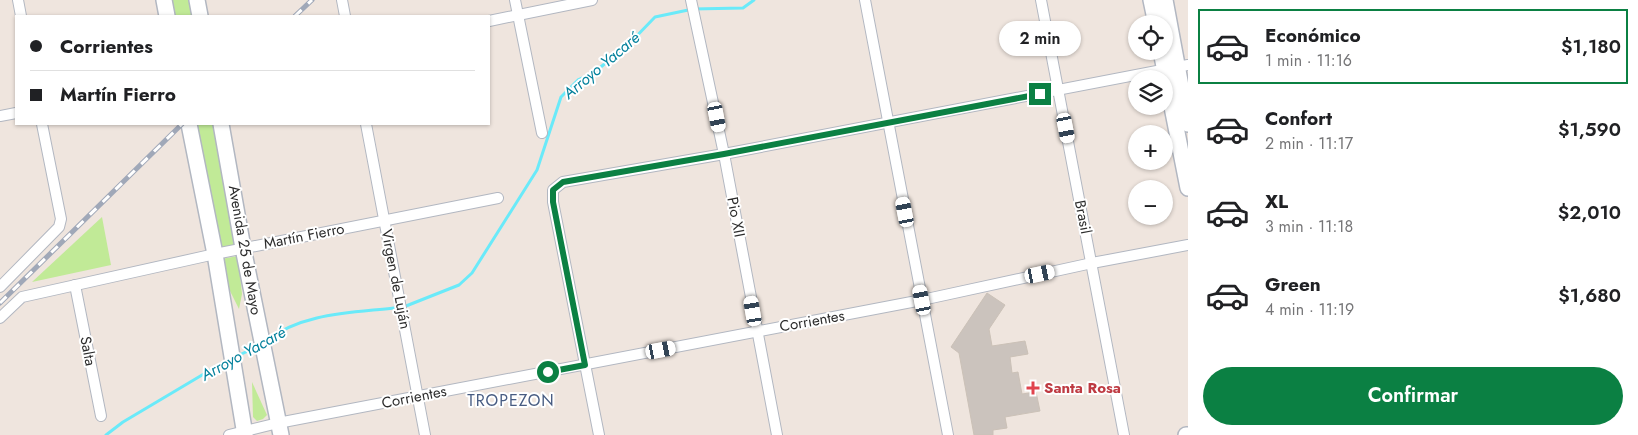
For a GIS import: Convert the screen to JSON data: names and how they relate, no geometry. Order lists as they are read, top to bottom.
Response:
{
  "streets": {
    "main road": ["Avenida 25 de Mayo"],
    "street": [
      "Pio XII",
      "Brasil",
      "Martín Fierro",
      "Virgen de Luján",
      "Corrientes",
      "Salta"
    ]
  },
  "crossings": [
    ["Pio XII", "Corrientes"],
    ["Brasil", "Corrientes"],
    ["Martín Fierro", "Avenida 25 de Mayo"],
    ["Martín Fierro", "Virgen de Luján"],
    ["Martín Fierro", "Salta"],
    ["Avenida 25 de Mayo", "Corrientes"],
    ["Virgen de Luján", "Corrientes"]
  ],
  "districts": ["TROPEZON"],
  "water": ["Arroyo Yacaré"],
  "places": {
    "health": ["Santa Rosa"]
  },
  "page": {
    "list": [
      {
        "name": "Económico",
        "note": "1 min · 11:16",
        "value": "$1,180"
      },
      {
        "name": "Confort",
        "note": "2 min · 11:17",
        "value": "$1,590"
      },
      {
        "name": "XL",
        "note": "3 min · 11:18",
        "value": "$2,010"
      },
      {
        "name": "Green",
        "note": "4 min · 11:19",
        "value": "$1,680"
      }
    ],
    "map_buttons": ["+", "−"],
    "banner": ["Corrientes", "Martín Fierro"],
    "bubble": "2 min",
    "buttons": "Confirmar"
  }
}
